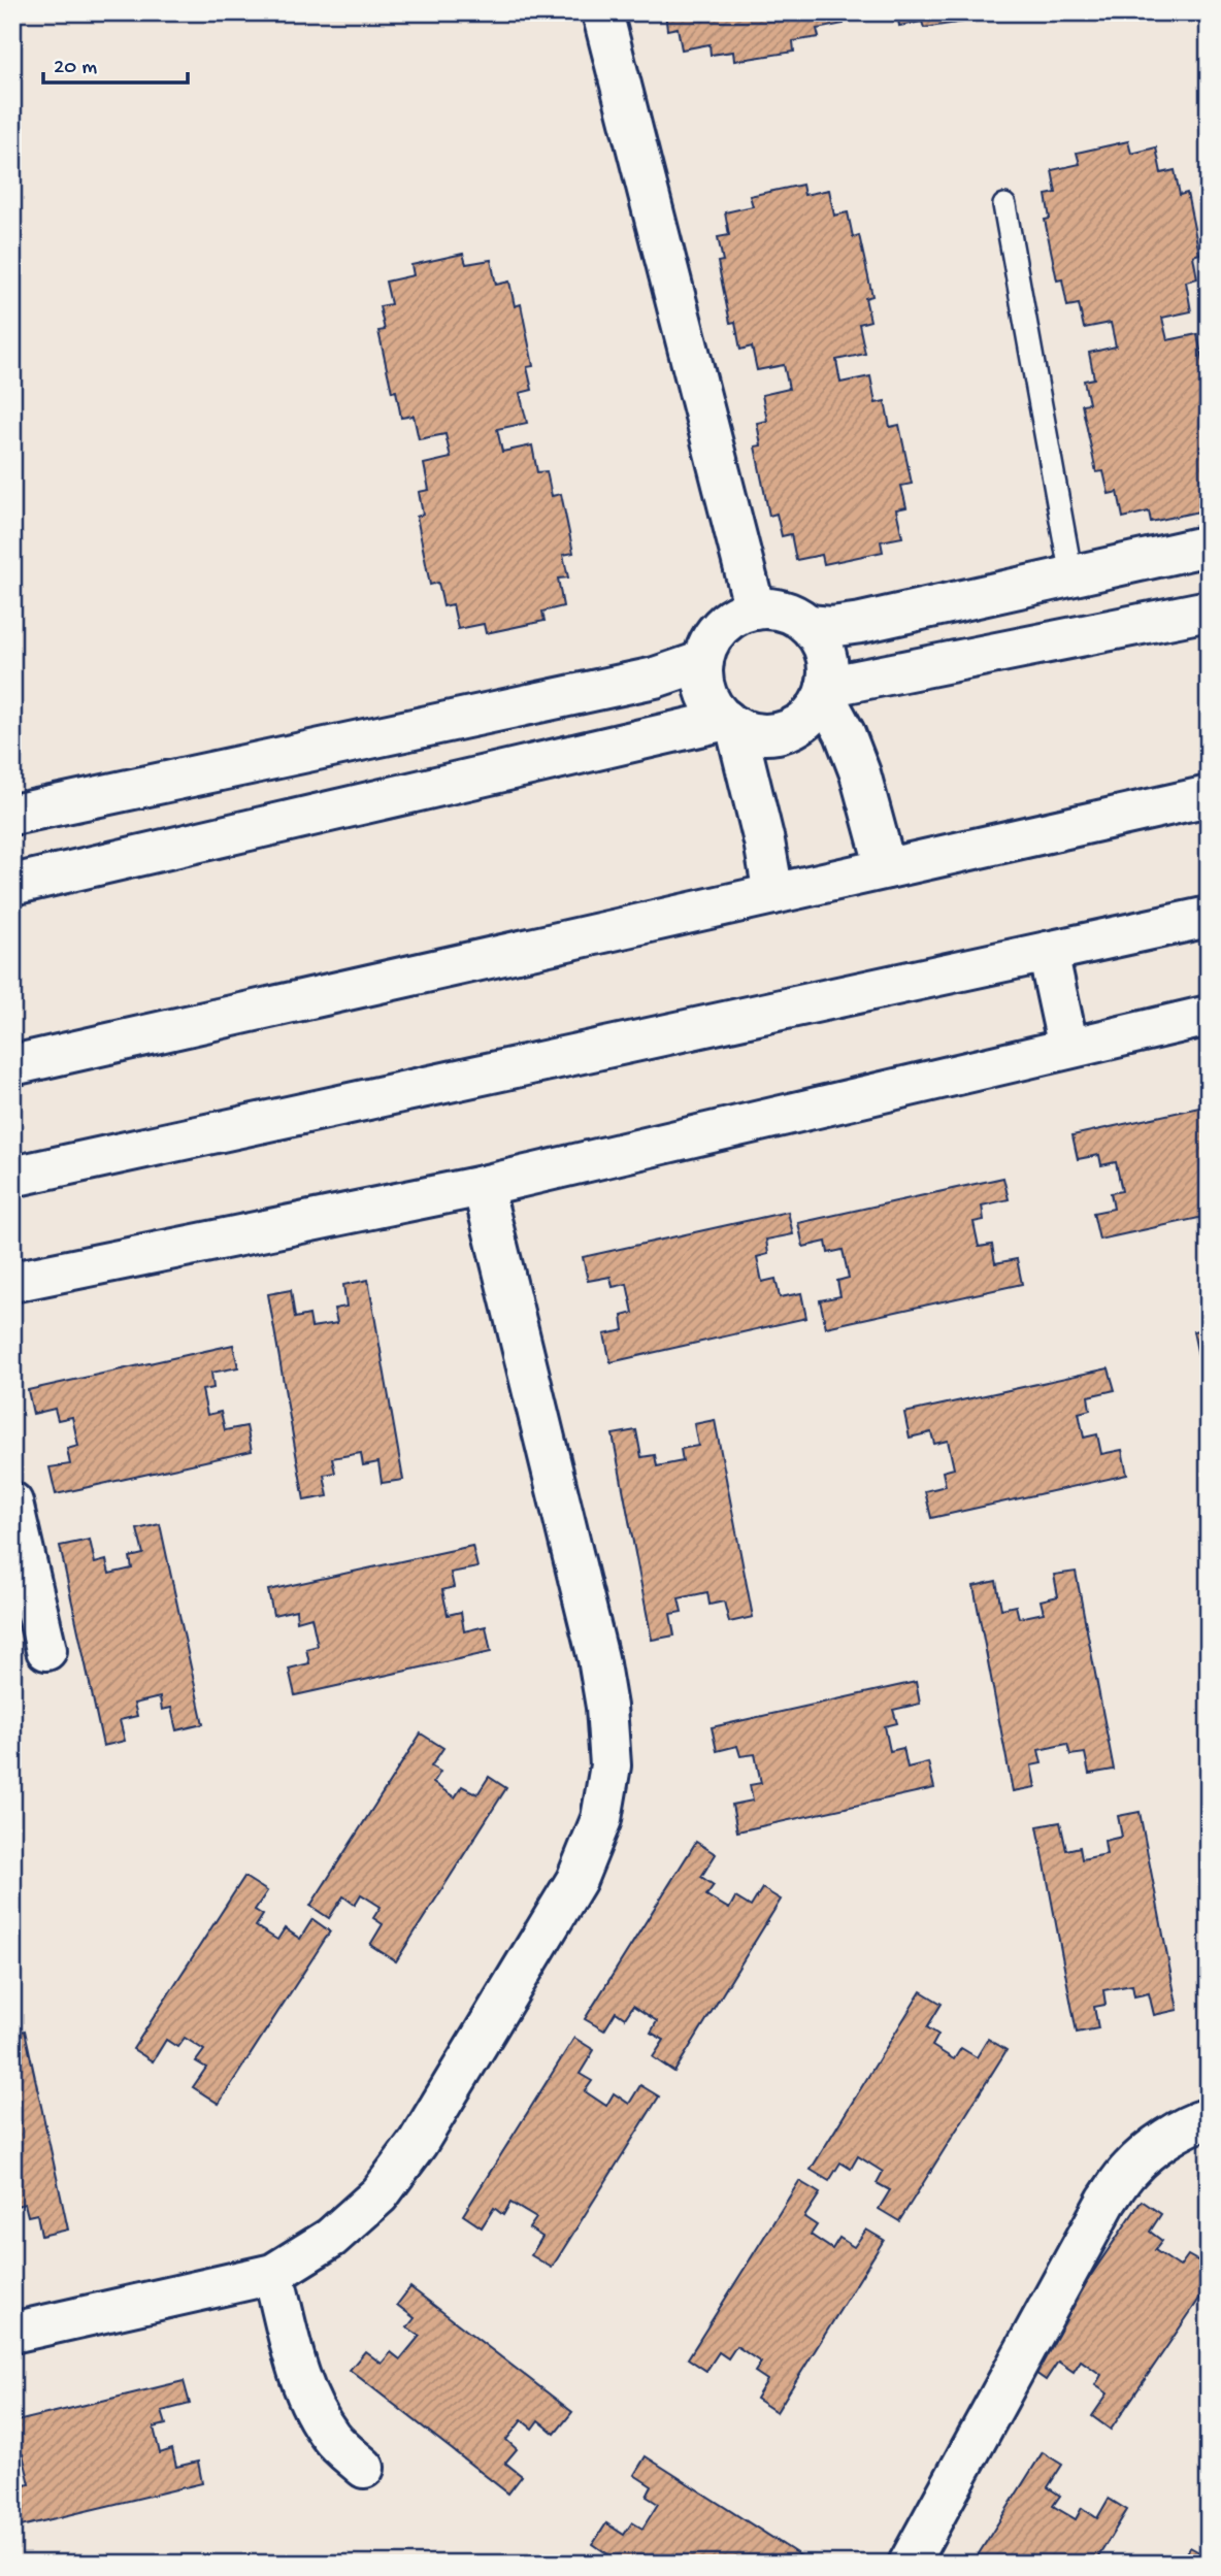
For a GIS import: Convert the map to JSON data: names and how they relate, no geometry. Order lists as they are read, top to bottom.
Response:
{
  "scale_bar": "20 m"
}
